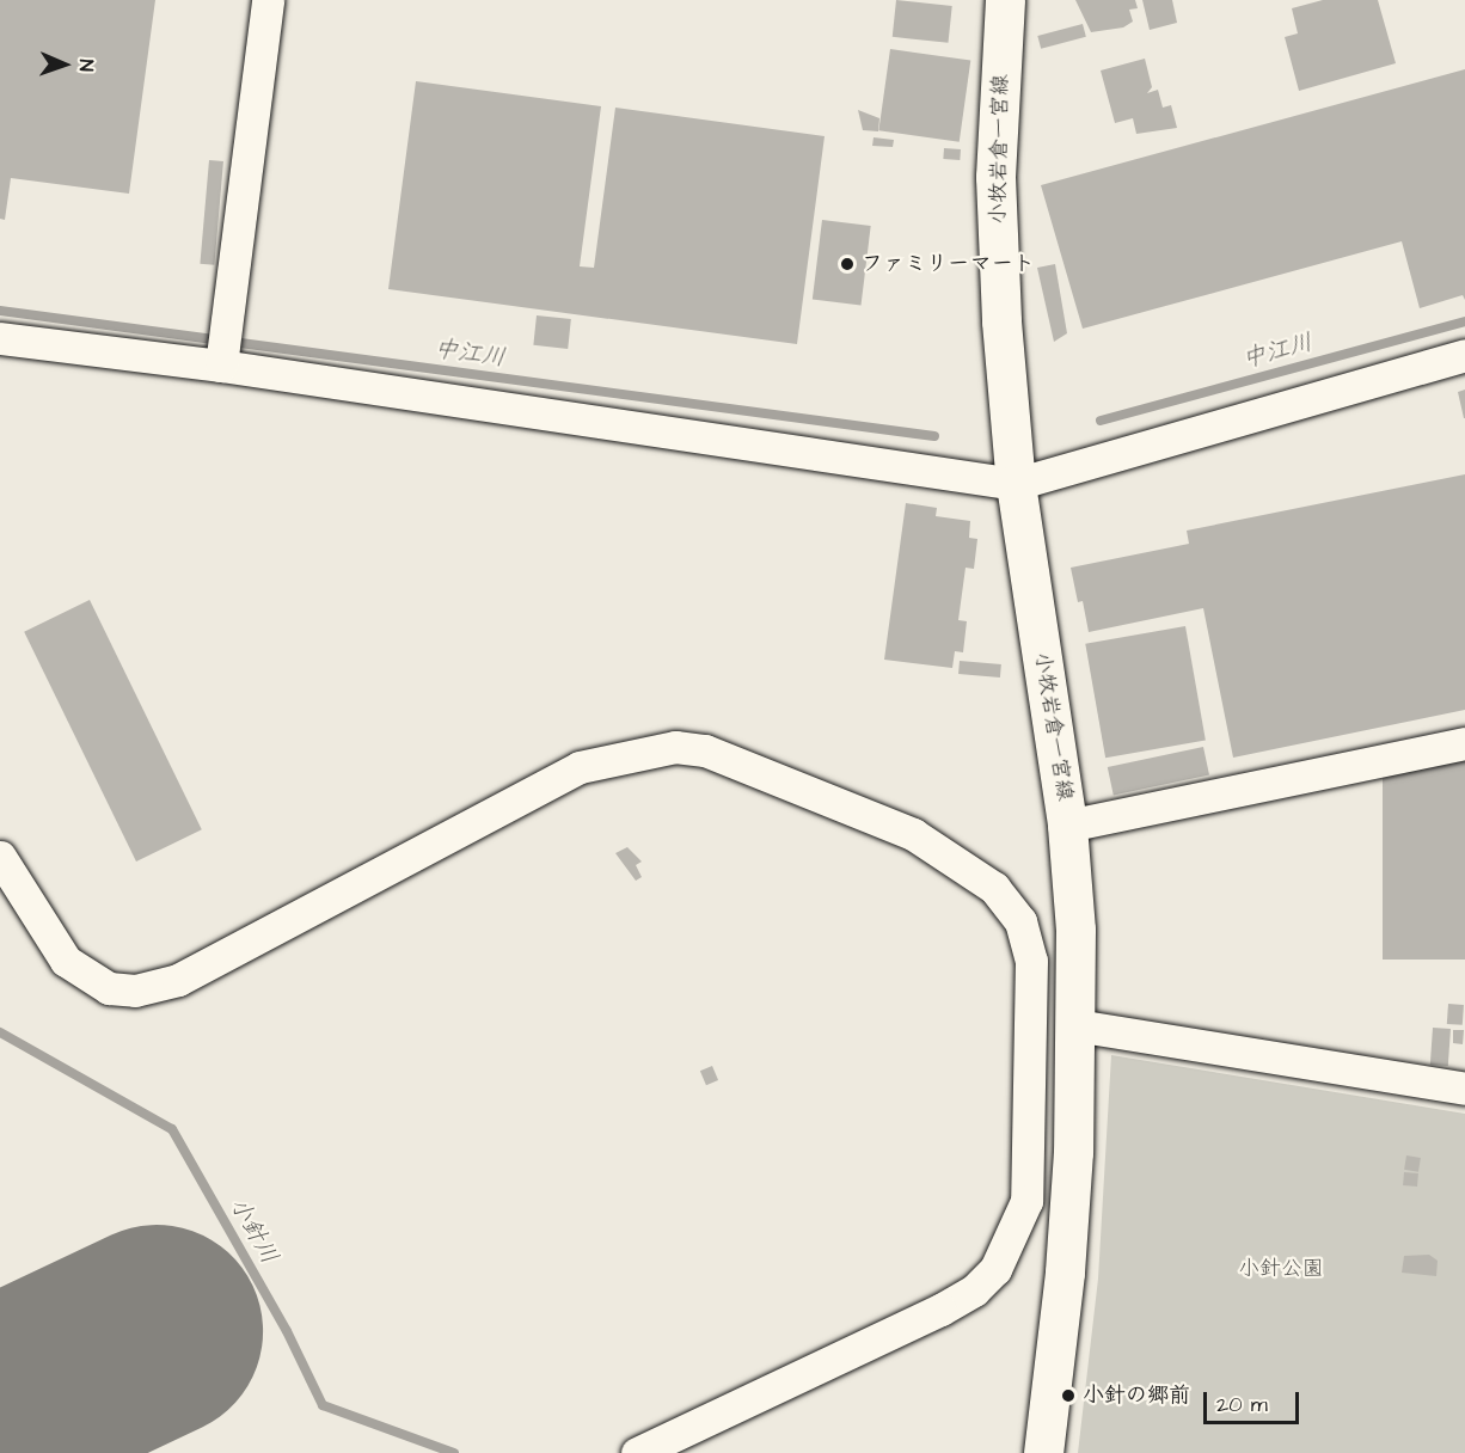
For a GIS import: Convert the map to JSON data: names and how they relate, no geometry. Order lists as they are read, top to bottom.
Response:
{
  "streets": {
    "main road": ["小牧岩倉一宮線"]
  },
  "water": ["中江川", "小針川"],
  "parks": ["小針公園"],
  "places": ["ファミリーマート", "小針の郷前"],
  "scale_bar": "20 m",
  "north": "right"
}
